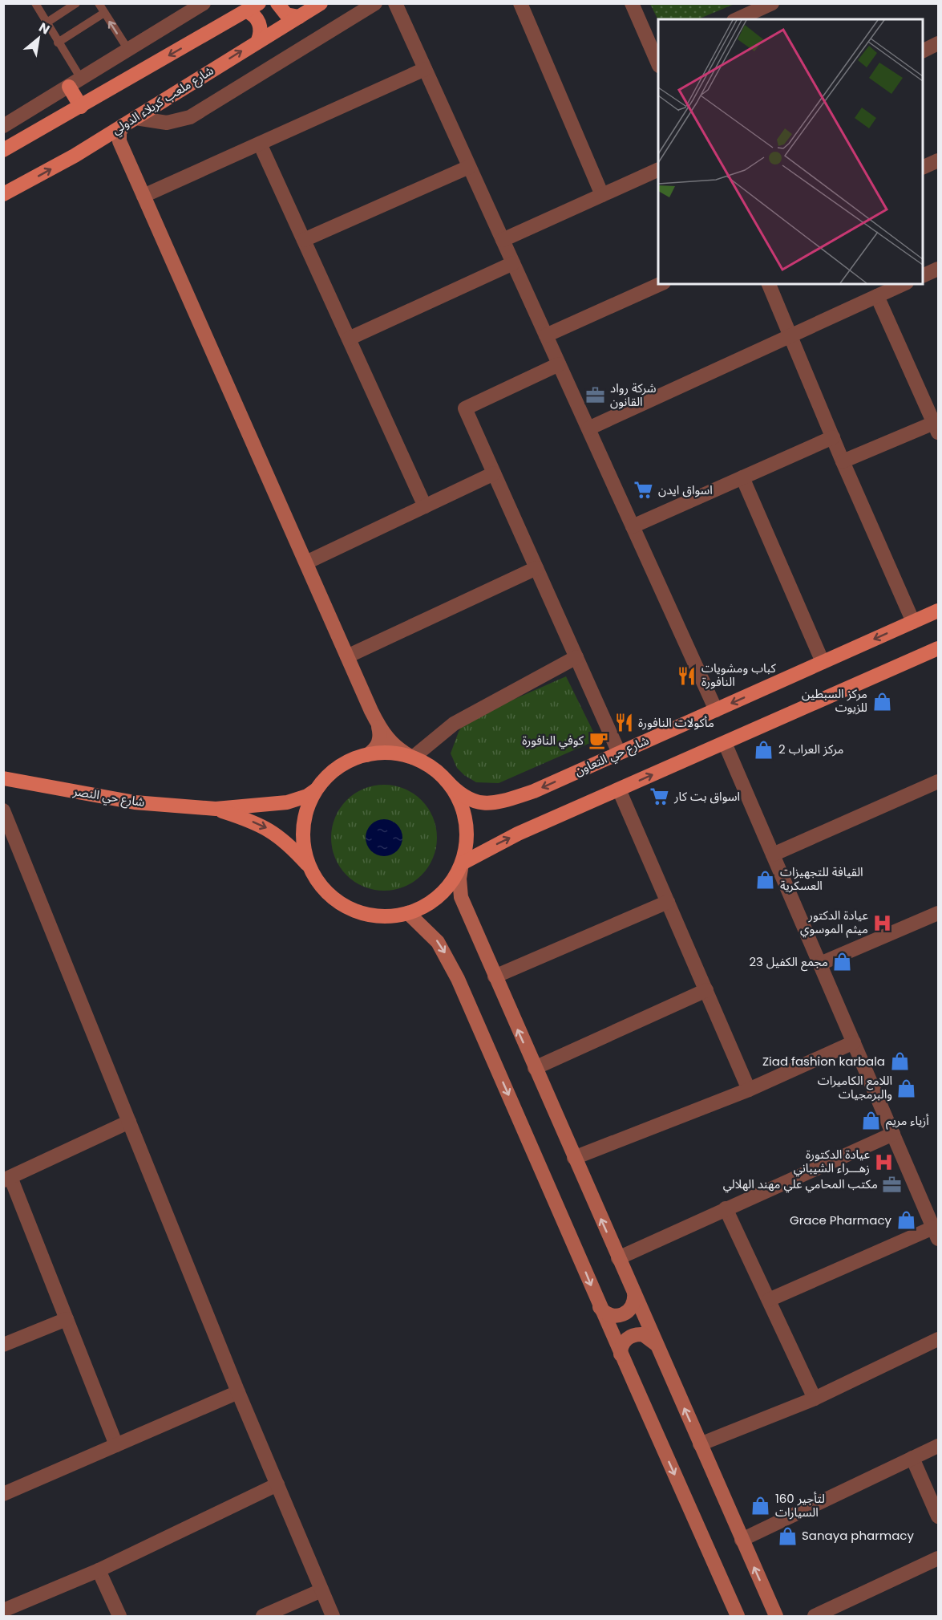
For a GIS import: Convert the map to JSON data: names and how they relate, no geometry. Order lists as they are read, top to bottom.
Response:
{
  "streets": {
    "main road": ["شارع ملعب كربلاء الدولي", "شارع حي التعاون", "شارع حي النصر"]
  },
  "places": {
    "office": ["شركة رواد القانون", "مكتب المحامي علي مهند الهلالي"],
    "supermarket": ["اسواق ايدن", "اسواق بت كار"],
    "restaurant": ["كباب ومشويات النافورة", "مأكولات النافورة"],
    "shop": [
      "مركز السبطين للزيوت",
      "مركز العراب 2",
      "القيافة للتجهيزات العسكرية",
      "مجمع الكفيل 23",
      "Ziad fashion karbala",
      "اللامع الكاميرات والبرمجيات",
      "أزياء مريم",
      "Grace Pharmacy",
      "160 لتأجير السيارات",
      "Sanaya pharmacy"
    ],
    "cafe": ["كوفي النافورة"],
    "hospital": ["عيادة الدكتور ميثم الموسوي", "عيادة الدكتورة زهـــراء الشيباني"]
  },
  "north": "top right"
}
